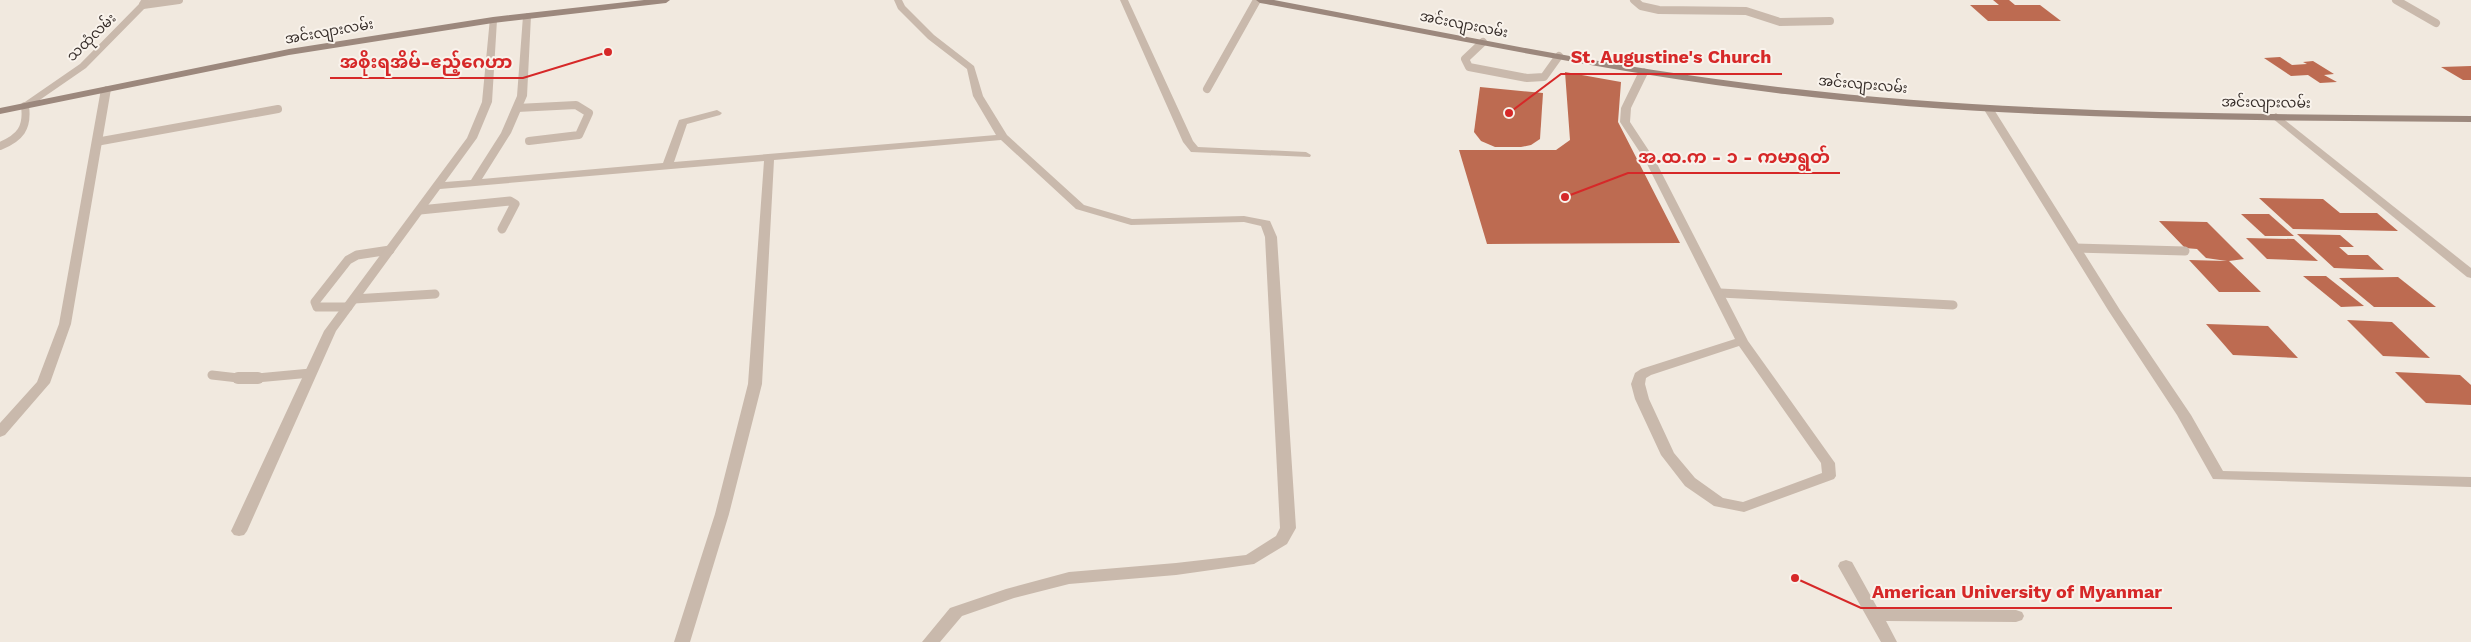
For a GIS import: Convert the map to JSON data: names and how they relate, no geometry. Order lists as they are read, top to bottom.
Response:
{
  "streets": {
    "main road": ["အင်းလျားလမ်း"],
    "street": ["သထုံလမ်း"]
  },
  "crossings": [
    ["အင်းလျားလမ်း", "သထုံလမ်း"]
  ],
  "places": [
    "အစိုးရအိမ်-ဧည့်ဂေဟာ",
    "St. Augustine's Church",
    "အ.ထ.က - ၁ - ကမာရွတ်",
    "American University of Myanmar"
  ]
}
